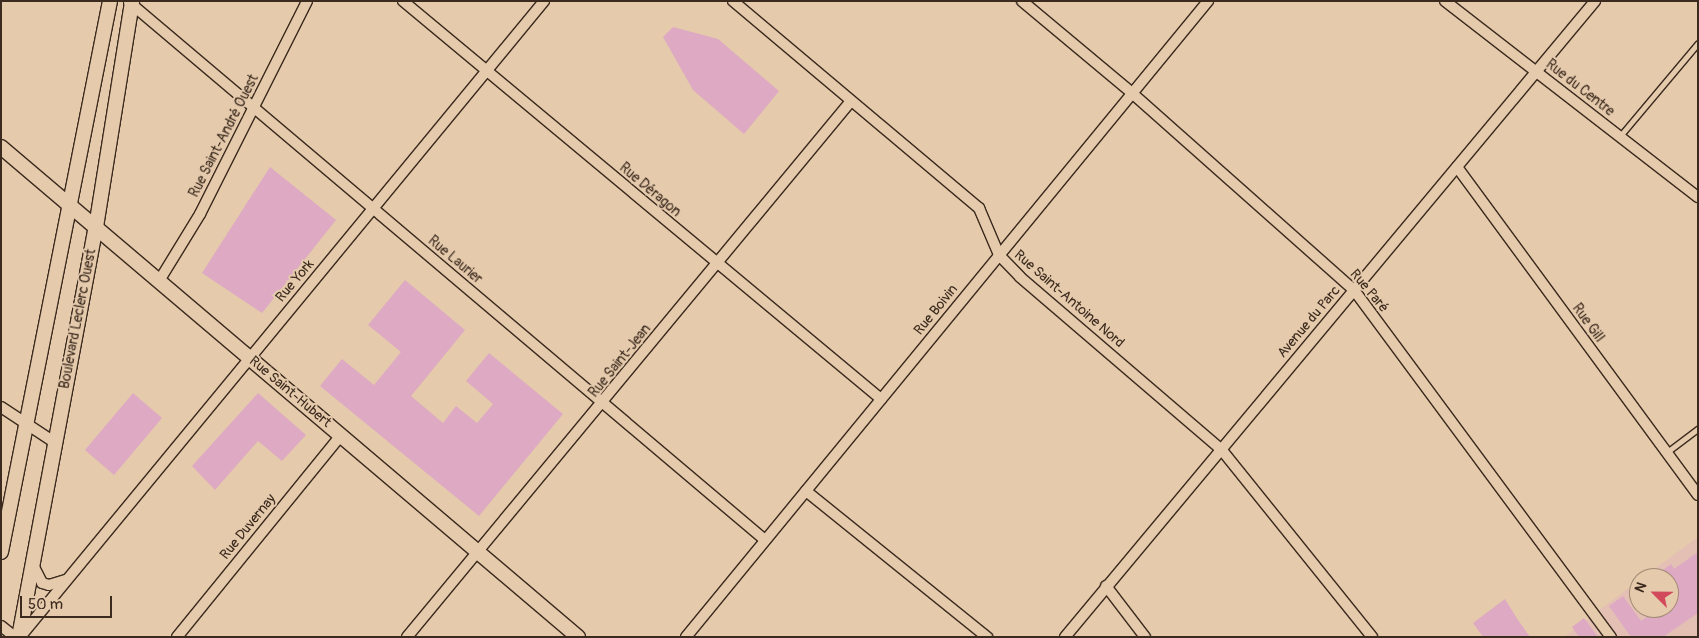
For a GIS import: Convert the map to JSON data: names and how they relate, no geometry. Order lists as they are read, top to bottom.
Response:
{
  "streets": {
    "street": [
      "Rue du Centre",
      "Rue Saint-André Ouest",
      "Rue Déragon",
      "Rue Laurier",
      "Rue York",
      "Rue Paré",
      "Rue Saint-Antoine Nord",
      "Rue Boivin",
      "Boulevard Leclerc Ouest",
      "Avenue du Parc",
      "Rue Gill",
      "Rue Saint-Jean",
      "Rue Saint-Hubert",
      "Rue Duvernay"
    ]
  },
  "crossings": [
    ["Rue du Centre", "Avenue du Parc"],
    ["Rue Saint-André Ouest", "Rue Laurier"],
    ["Rue Saint-André Ouest", "Rue Saint-Hubert"],
    ["Rue Déragon", "Rue York"],
    ["Rue Déragon", "Rue Boivin"],
    ["Rue Déragon", "Rue Saint-Jean"],
    ["Rue Laurier", "Rue York"],
    ["Rue Laurier", "Rue Boivin"],
    ["Rue Laurier", "Boulevard Leclerc Ouest"],
    ["Rue Laurier", "Rue Saint-Jean"],
    ["Rue York", "Boulevard Leclerc Ouest"],
    ["Rue York", "Rue Saint-Hubert"],
    ["Rue Paré", "Rue Boivin"],
    ["Rue Paré", "Avenue du Parc"],
    ["Rue Saint-Antoine Nord", "Rue Boivin"],
    ["Rue Saint-Antoine Nord", "Avenue du Parc"],
    ["Rue Saint-Antoine Nord", "Rue Saint-Jean"],
    ["Boulevard Leclerc Ouest", "Rue Saint-Hubert"],
    ["Avenue du Parc", "Rue Gill"],
    ["Rue Saint-Jean", "Rue Saint-Hubert"],
    ["Rue Saint-Hubert", "Rue Duvernay"]
  ],
  "scale_bar": "50 m",
  "north": "top left"
}
